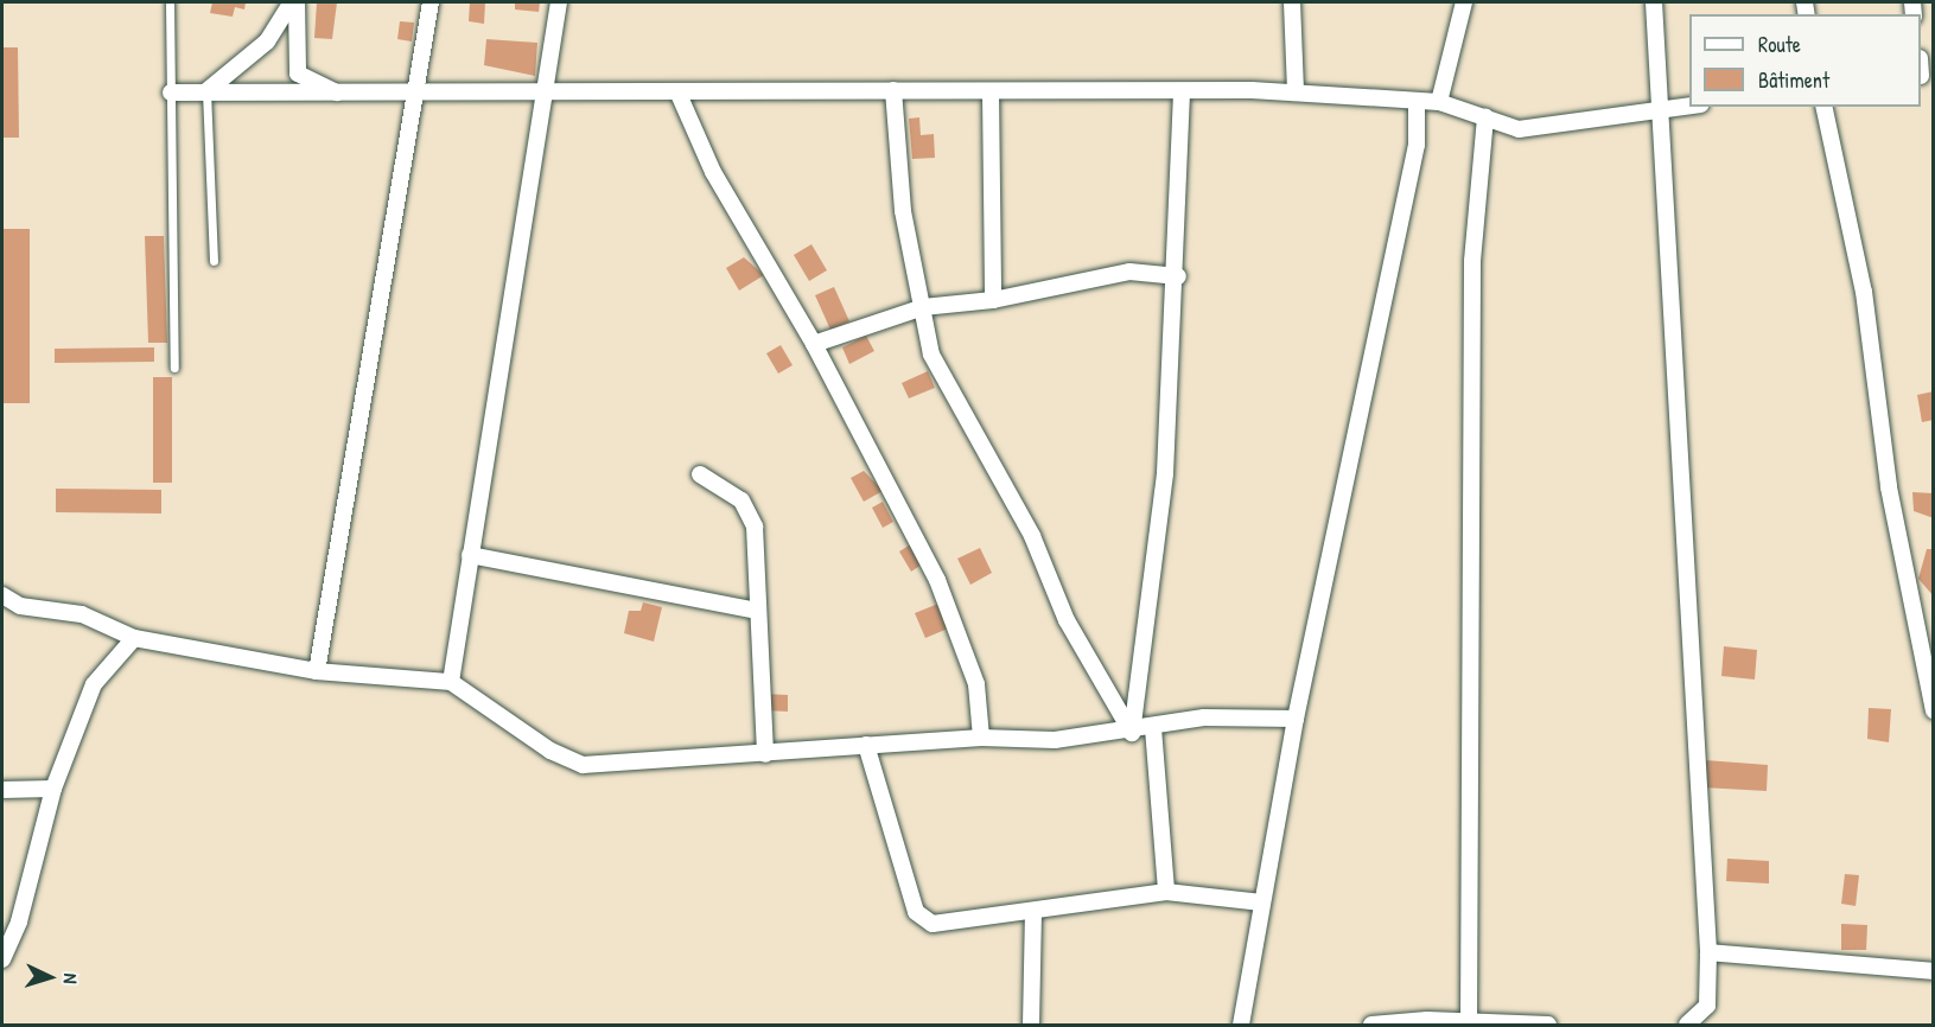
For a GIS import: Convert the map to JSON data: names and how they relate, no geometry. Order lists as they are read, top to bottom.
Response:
{
  "legend": ["Route", "Bâtiment"],
  "north": "right"
}
